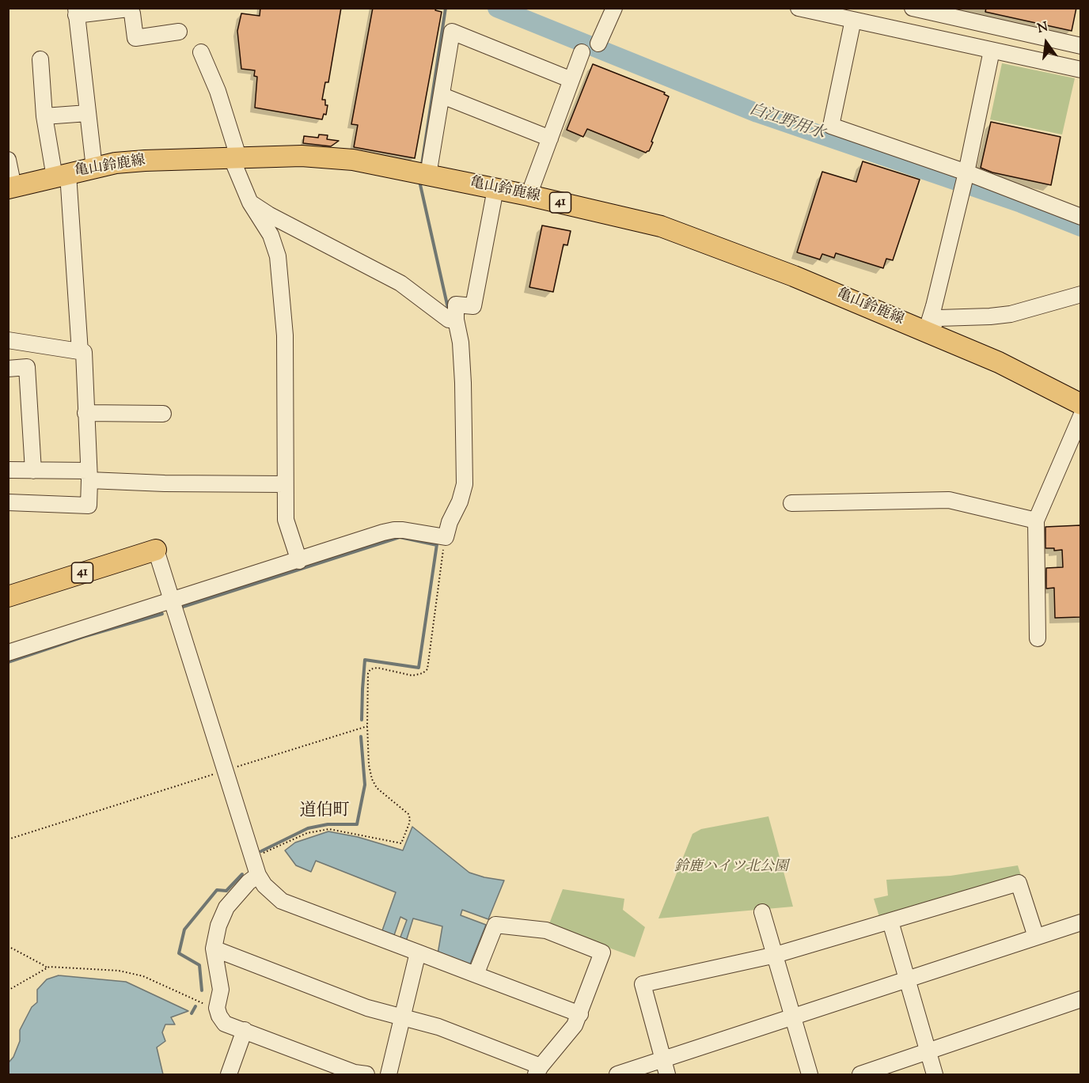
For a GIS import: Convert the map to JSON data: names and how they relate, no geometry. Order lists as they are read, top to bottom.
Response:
{
  "streets": {
    "main road": ["亀山鈴鹿線", "41"]
  },
  "districts": ["道伯町"],
  "water": ["白江野用水"],
  "parks": ["鈴鹿ハイツ北公園"],
  "north": "top"
}
